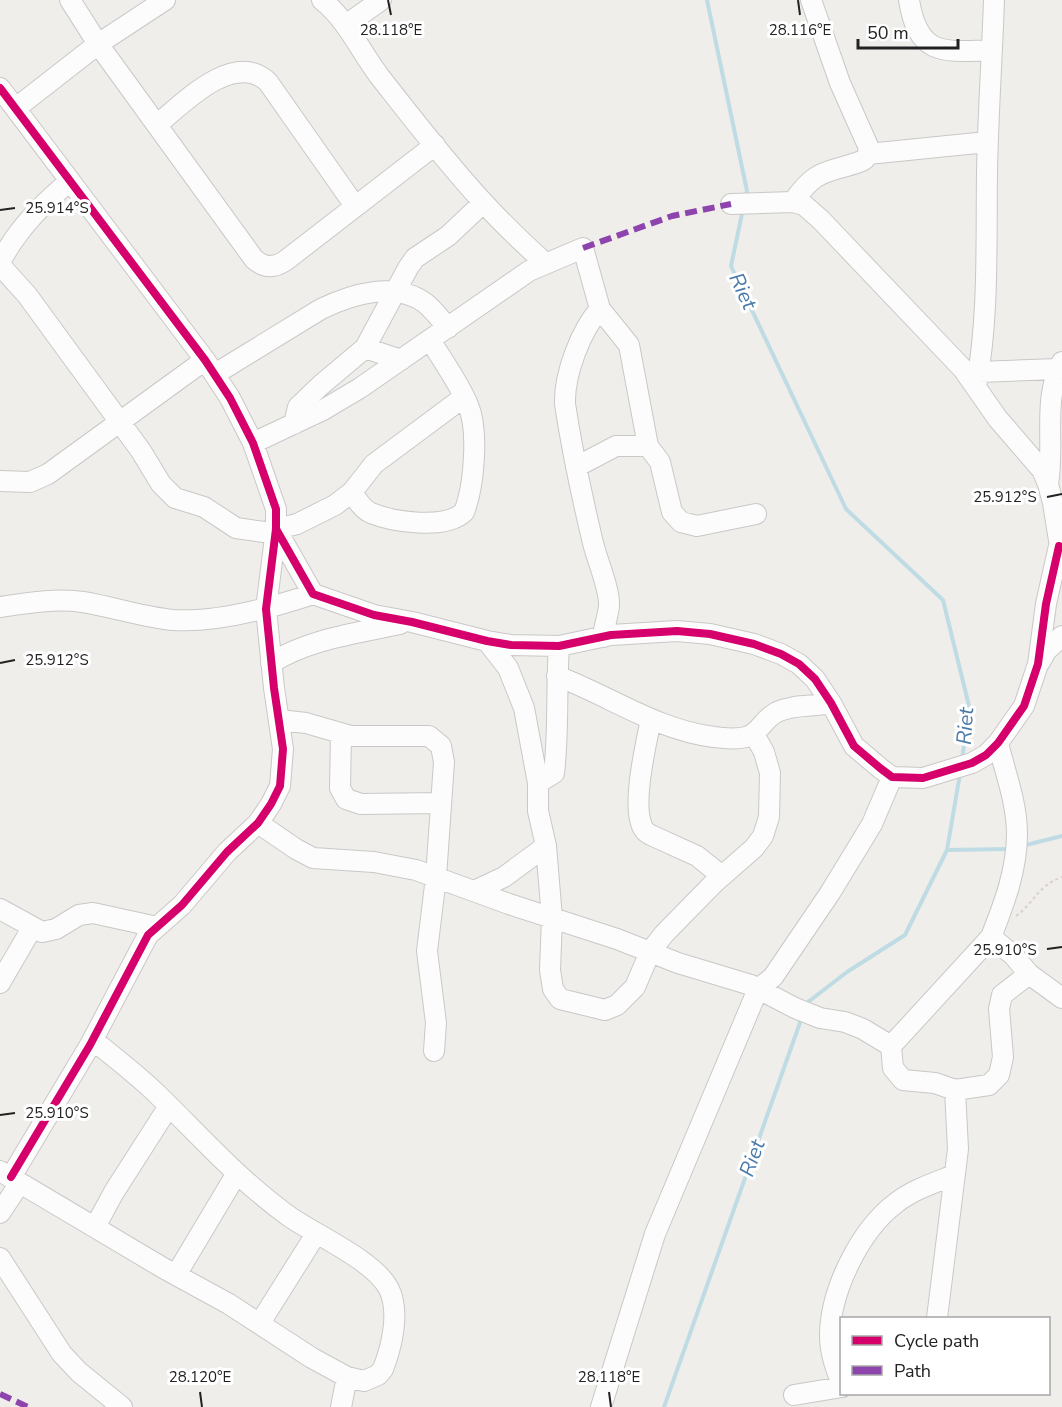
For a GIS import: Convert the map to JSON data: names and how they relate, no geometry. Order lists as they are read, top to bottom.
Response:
{
  "water": ["Riet"],
  "legend": ["Cycle path", "Path"],
  "scale_bar": "50 m",
  "coordinates": [
    "28.118°E",
    "28.116°E",
    "25.914°S",
    "25.912°S",
    "25.910°S",
    "28.120°E"
  ]
}
